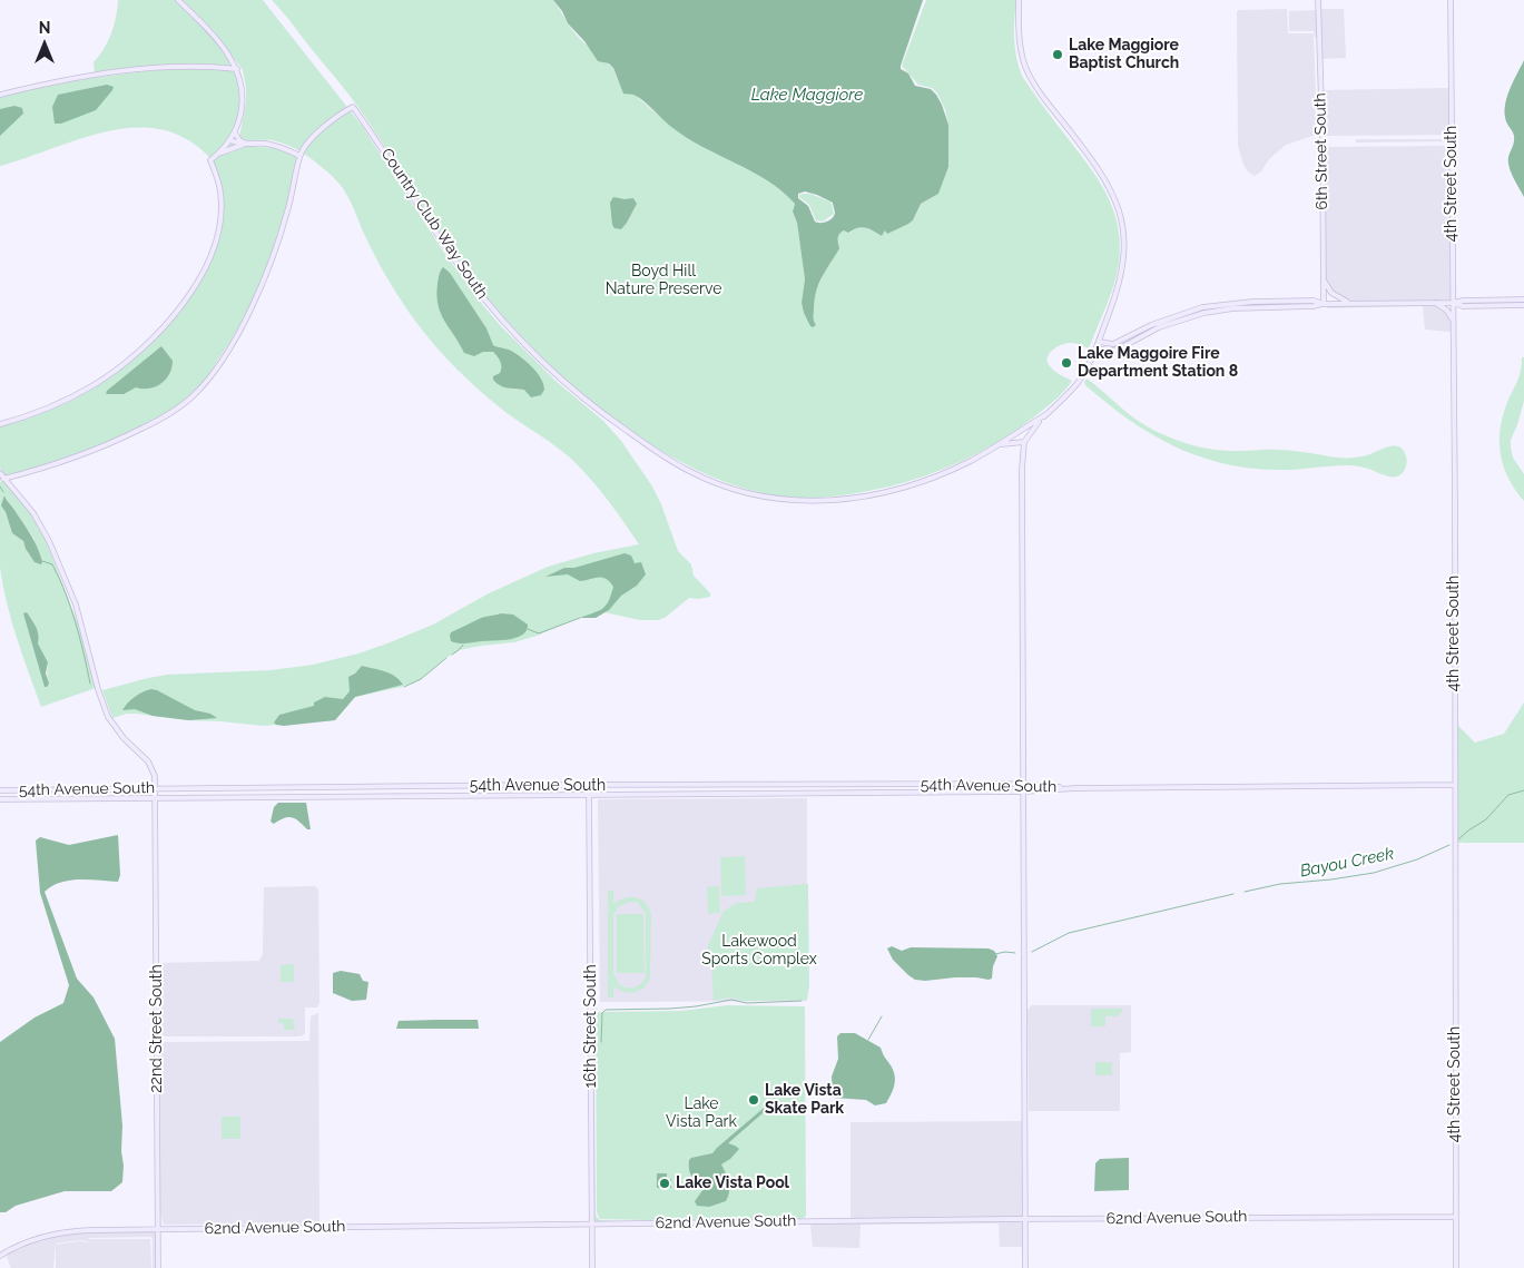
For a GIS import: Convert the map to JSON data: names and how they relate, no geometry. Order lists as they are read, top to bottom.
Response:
{
  "streets": {
    "street": [
      "6th Street South",
      "4th Street South",
      "Country Club Way South",
      "54th Avenue South",
      "16th Street South",
      "22nd Street South",
      "62nd Avenue South"
    ]
  },
  "crossings": [
    ["4th Street South", "54th Avenue South"],
    ["4th Street South", "62nd Avenue South"],
    ["54th Avenue South", "16th Street South"],
    ["54th Avenue South", "22nd Street South"],
    ["16th Street South", "62nd Avenue South"],
    ["22nd Street South", "62nd Avenue South"]
  ],
  "water": ["Lake Maggiore", "Bayou Creek"],
  "parks": ["Boyd Hill Nature Preserve", "Lakewood Sports Complex", "Lake Vista Park"],
  "places": [
    "Lake Maggiore Baptist Church",
    "Lake Maggoire Fire Department Station 8",
    "Lake Vista Skate Park",
    "Lake Vista Pool"
  ],
  "north": "top"
}
